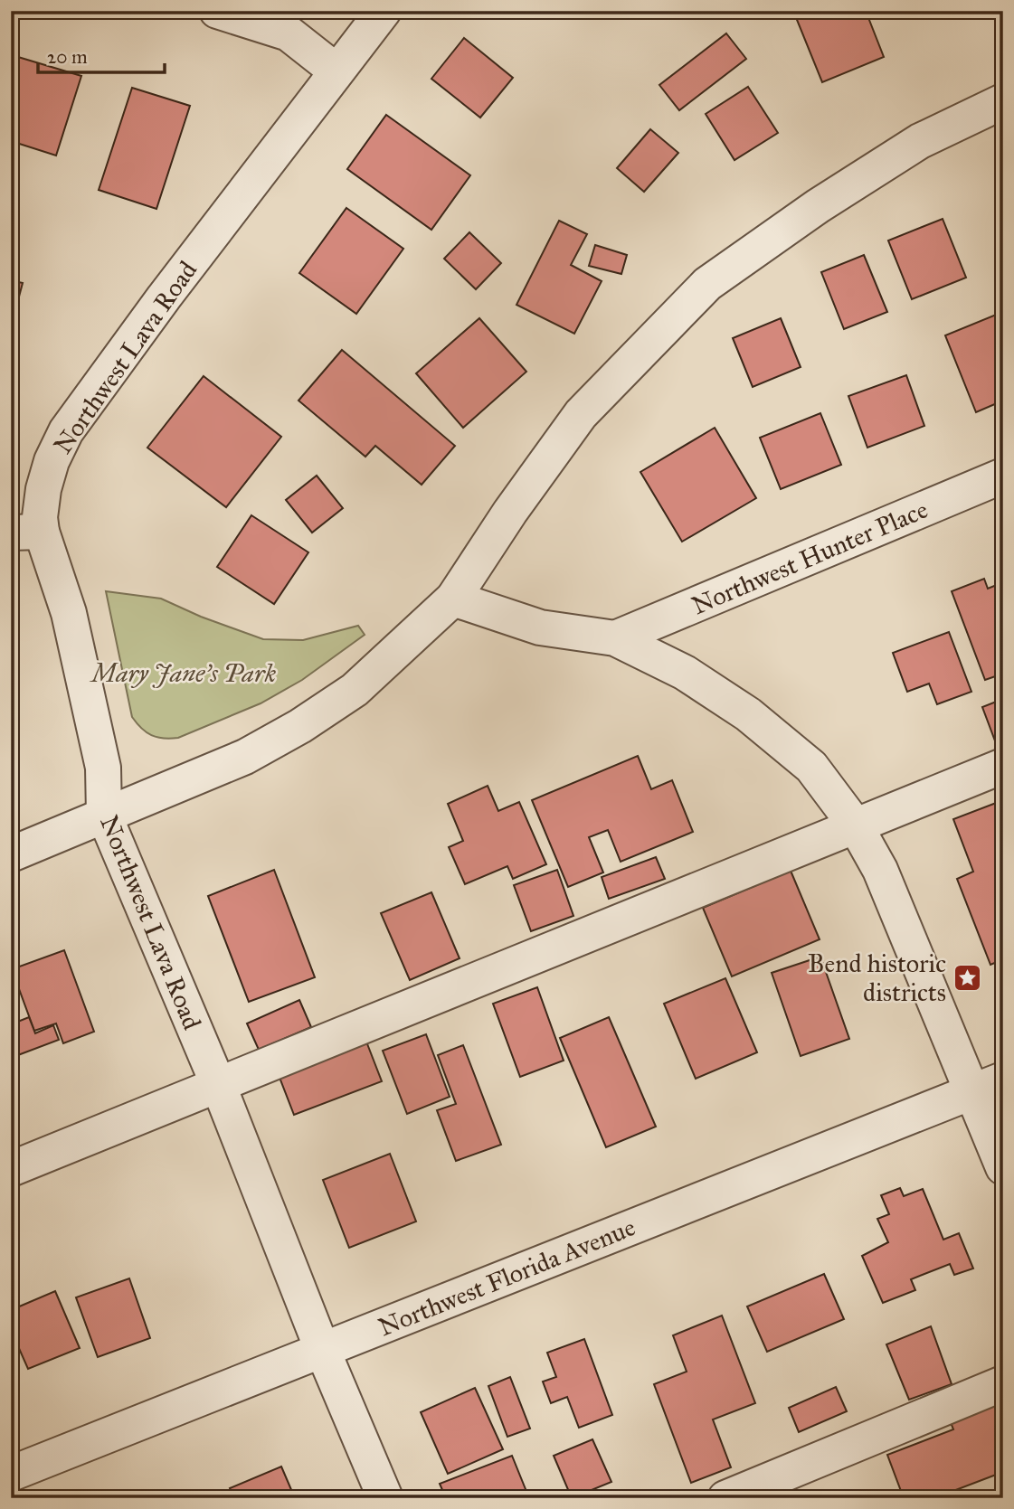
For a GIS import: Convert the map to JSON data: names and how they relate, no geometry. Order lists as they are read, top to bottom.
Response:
{
  "streets": {
    "street": ["Northwest Lava Road", "Northwest Hunter Place", "Northwest Florida Avenue"]
  },
  "crossings": [
    ["Northwest Lava Road", "Northwest Florida Avenue"]
  ],
  "parks": ["Mary Jane's Park"],
  "places": {
    "place": ["Bend historic districts"]
  },
  "scale_bar": "20 m"
}
